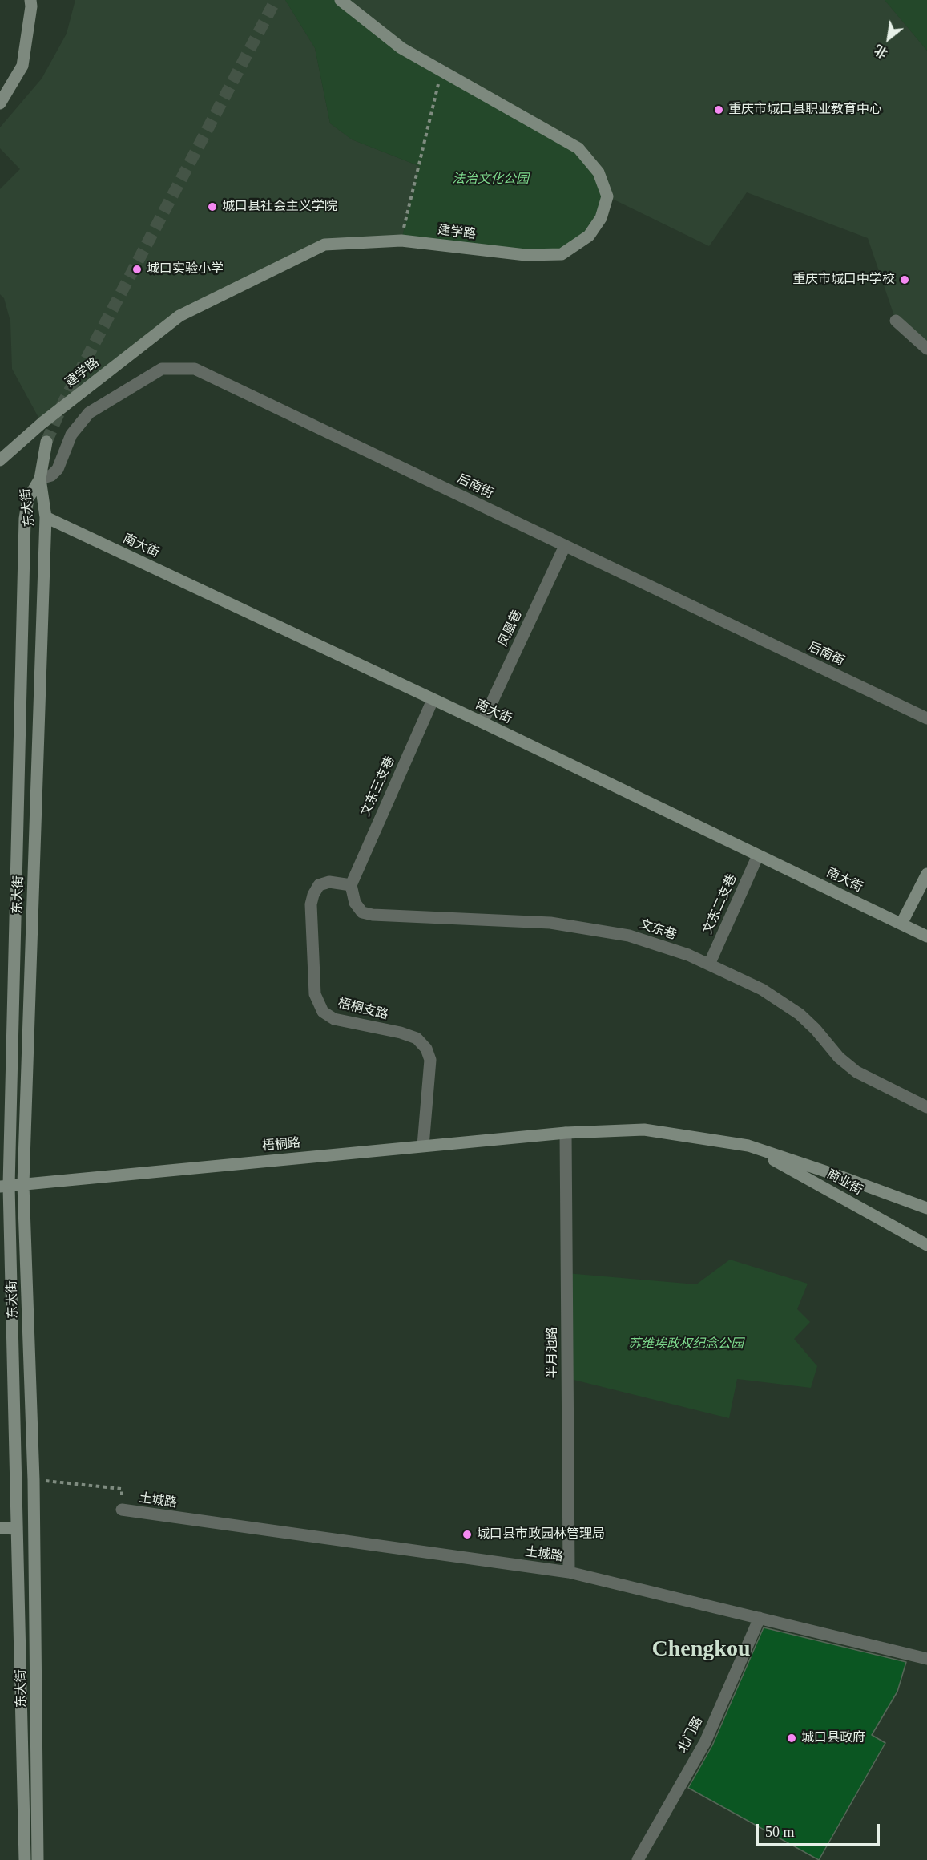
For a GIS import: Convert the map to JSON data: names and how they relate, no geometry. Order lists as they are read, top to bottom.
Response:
{
  "streets": {
    "street": [
      "建学路",
      "后南街",
      "东大街",
      "南大街",
      "凤凰巷",
      "文东三支巷",
      "文东二支巷",
      "文东巷",
      "梧桐支路",
      "梧桐路",
      "商业街",
      "半月池路",
      "土城路",
      "北门路"
    ]
  },
  "crossings": [
    ["后南街", "东大街"],
    ["后南街", "凤凰巷"],
    ["东大街", "南大街"],
    ["东大街", "梧桐路"],
    ["南大街", "凤凰巷"],
    ["南大街", "文东三支巷"],
    ["南大街", "文东二支巷"],
    ["文东三支巷", "文东巷"],
    ["文东三支巷", "梧桐支路"],
    ["文东二支巷", "文东巷"],
    ["文东巷", "梧桐支路"],
    ["梧桐支路", "梧桐路"],
    ["梧桐路", "商业街"],
    ["梧桐路", "半月池路"],
    ["商业街", "半月池路"],
    ["半月池路", "土城路"],
    ["土城路", "北门路"]
  ],
  "districts": ["Chengkou"],
  "parks": ["法治文化公园", "苏维埃政权纪念公园"],
  "places": [
    "重庆市城口县职业教育中心",
    "城口县社会主义学院",
    "城口实验小学",
    "重庆市城口中学校",
    "城口县市政园林管理局",
    "城口县政府"
  ],
  "scale_bar": "50 m",
  "north": "bottom left"
}
